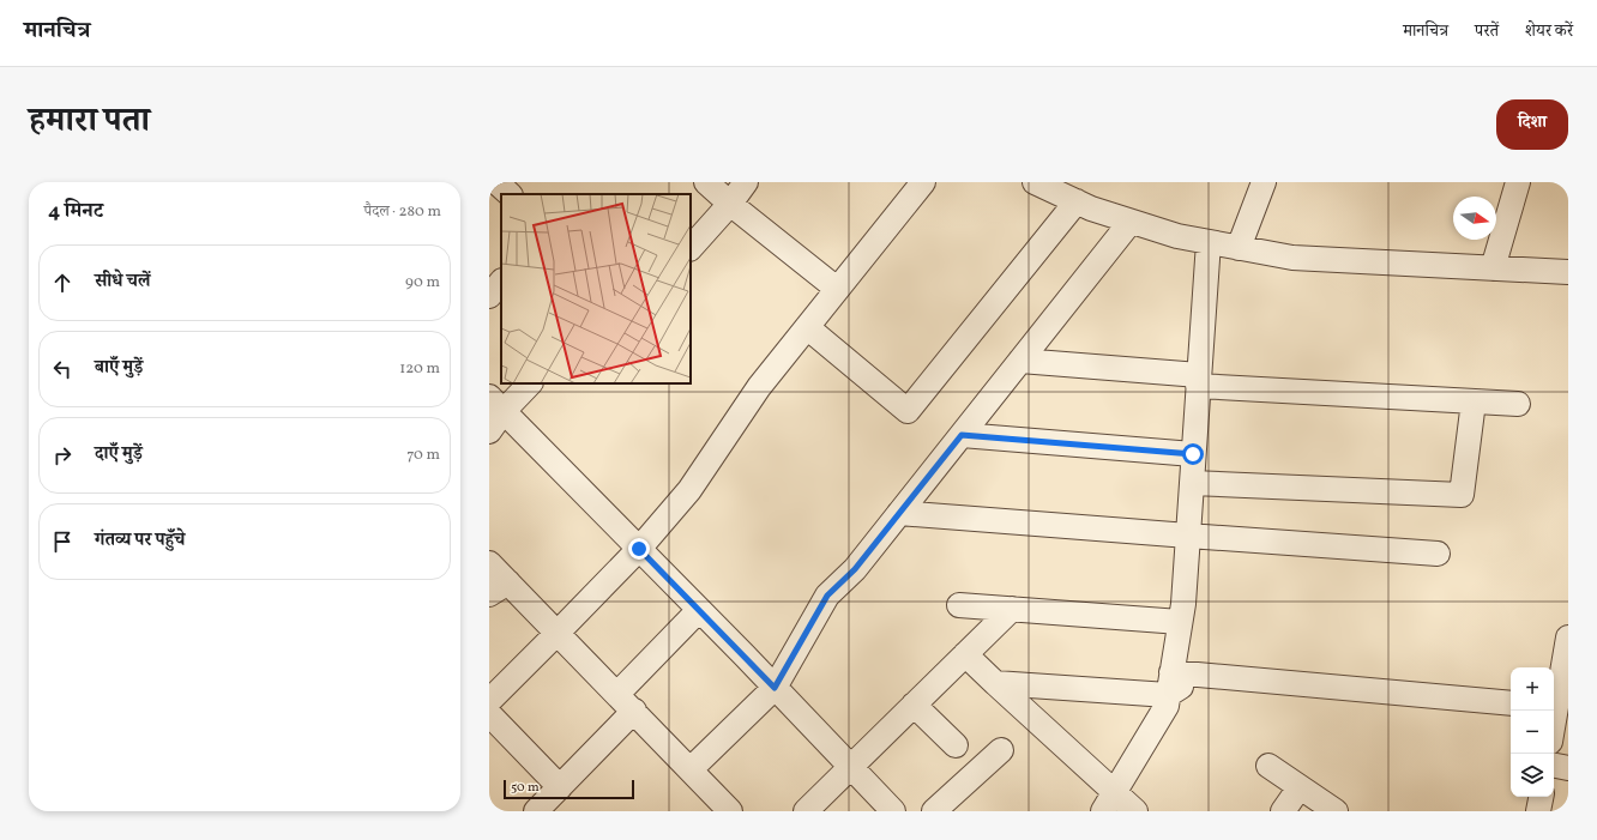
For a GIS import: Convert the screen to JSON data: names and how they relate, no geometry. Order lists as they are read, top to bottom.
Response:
{
  "scale_bar": "50 m",
  "north": "right",
  "page": {
    "header": "मानचित्र",
    "nav": ["मानचित्र", "परतें", "शेयर करें"],
    "title": "हमारा पता",
    "buttons": "दिशा",
    "heading": ["4 मिनट", "पैदल · 280 m"],
    "list": [
      ["सीधे चलें", "90 m"],
      ["बाएँ मुड़ें", "120 m"],
      ["दाएँ मुड़ें", "70 m"],
      "गंतव्य पर पहुँचे"
    ],
    "map_buttons": ["+", "−"],
    "scale": "50 m"
  }
}
